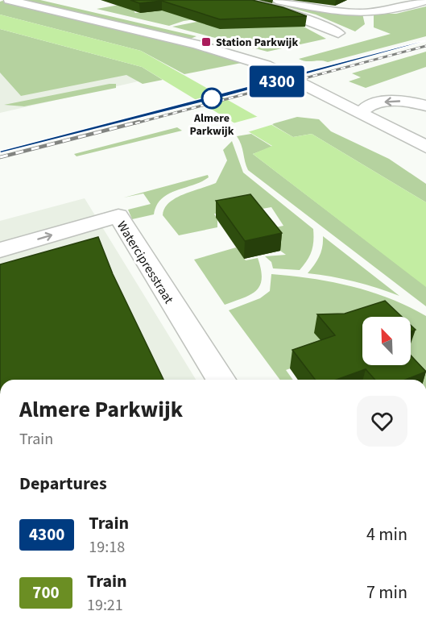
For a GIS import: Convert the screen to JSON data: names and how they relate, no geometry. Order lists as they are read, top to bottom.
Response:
{
  "streets": {
    "street": ["Watercipresstraat"]
  },
  "places": {
    "transit": ["Station Parkwijk"],
    "other": ["Almere Parkwijk"]
  },
  "north": "top left",
  "page": {
    "on_map": "4300",
    "heading": [
      ["Almere Parkwijk", "Train"],
      "Departures"
    ],
    "list": [
      {
        "mark": "4300",
        "name": "Train",
        "note": "19:18",
        "value": "4 min"
      },
      {
        "mark": "700",
        "name": "Train",
        "note": "19:21",
        "value": "7 min"
      }
    ]
  }
}
